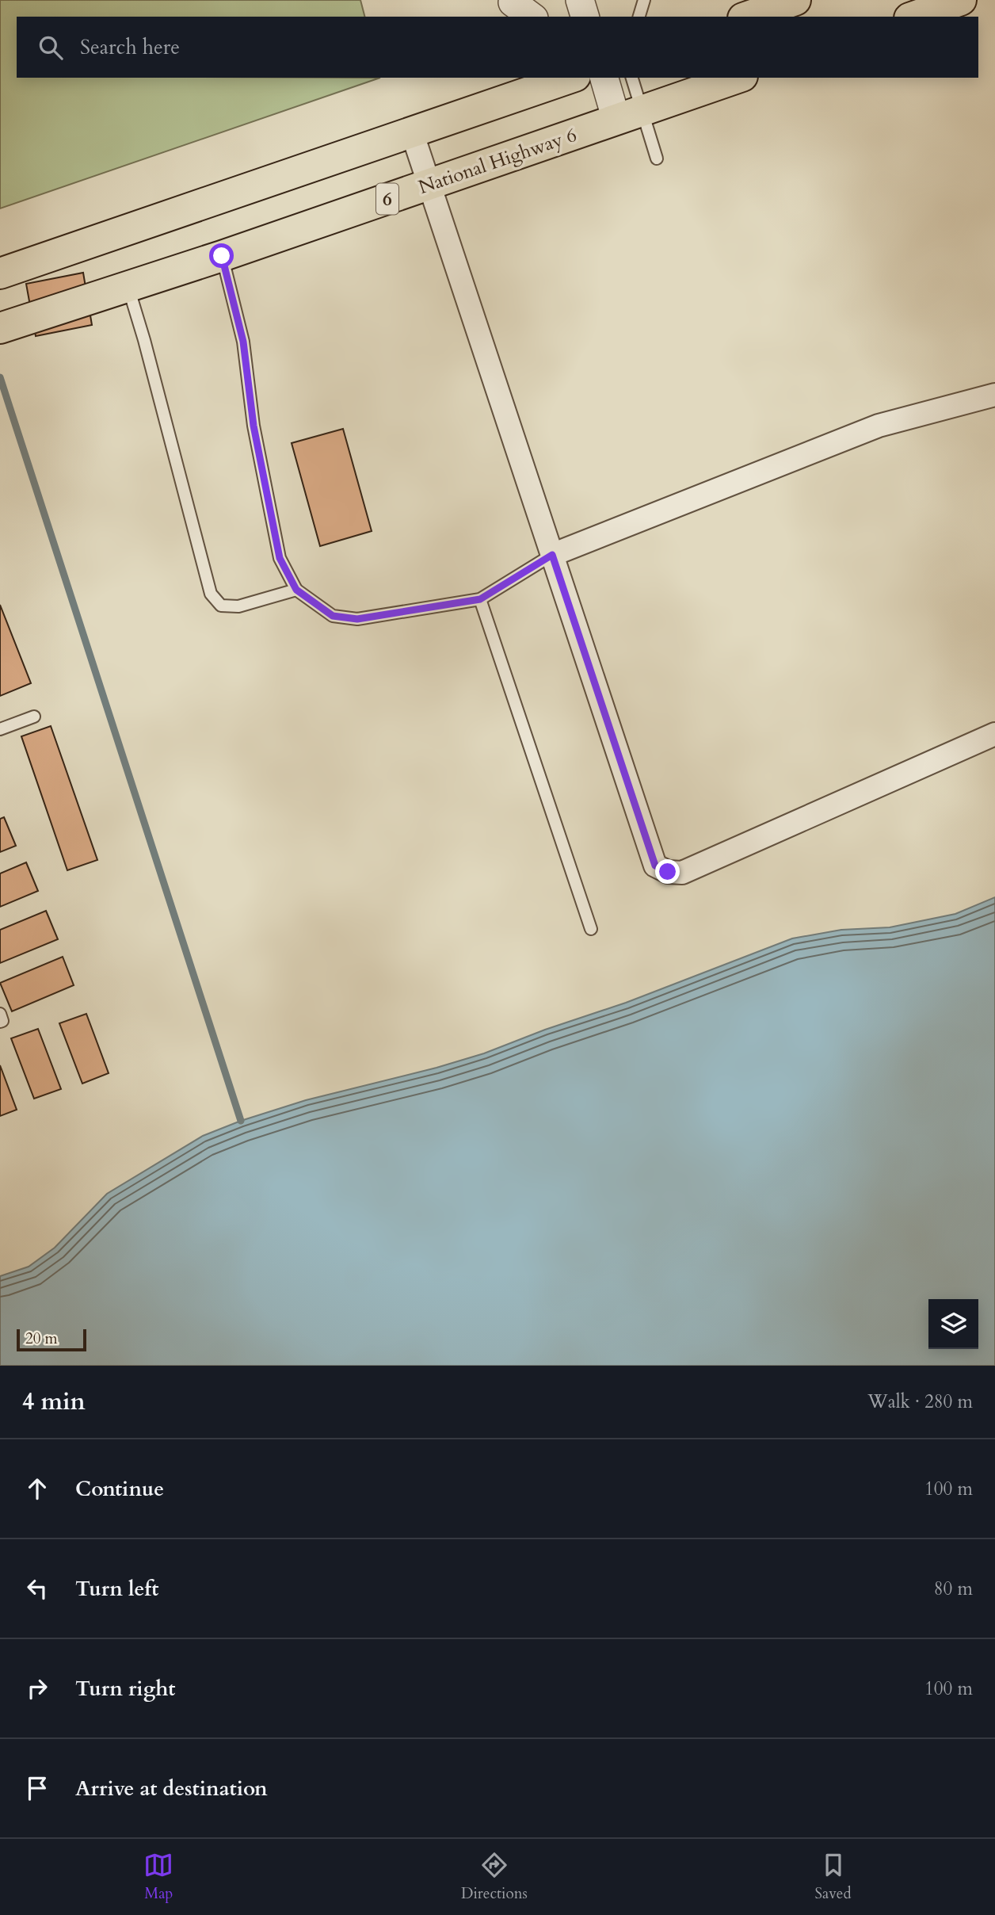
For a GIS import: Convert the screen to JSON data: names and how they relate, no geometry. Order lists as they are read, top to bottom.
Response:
{
  "streets": {
    "highway": ["National Highway 6", "6"]
  },
  "scale_bar": "20 m",
  "page": {
    "search": "Search here",
    "scale": "20 m",
    "heading": ["4 min", "Walk · 280 m"],
    "list": [
      ["Continue", "100 m"],
      ["Turn left", "80 m"],
      ["Turn right", "100 m"],
      "Arrive at destination"
    ],
    "nav": ["Map", "Directions", "Saved"]
  }
}
